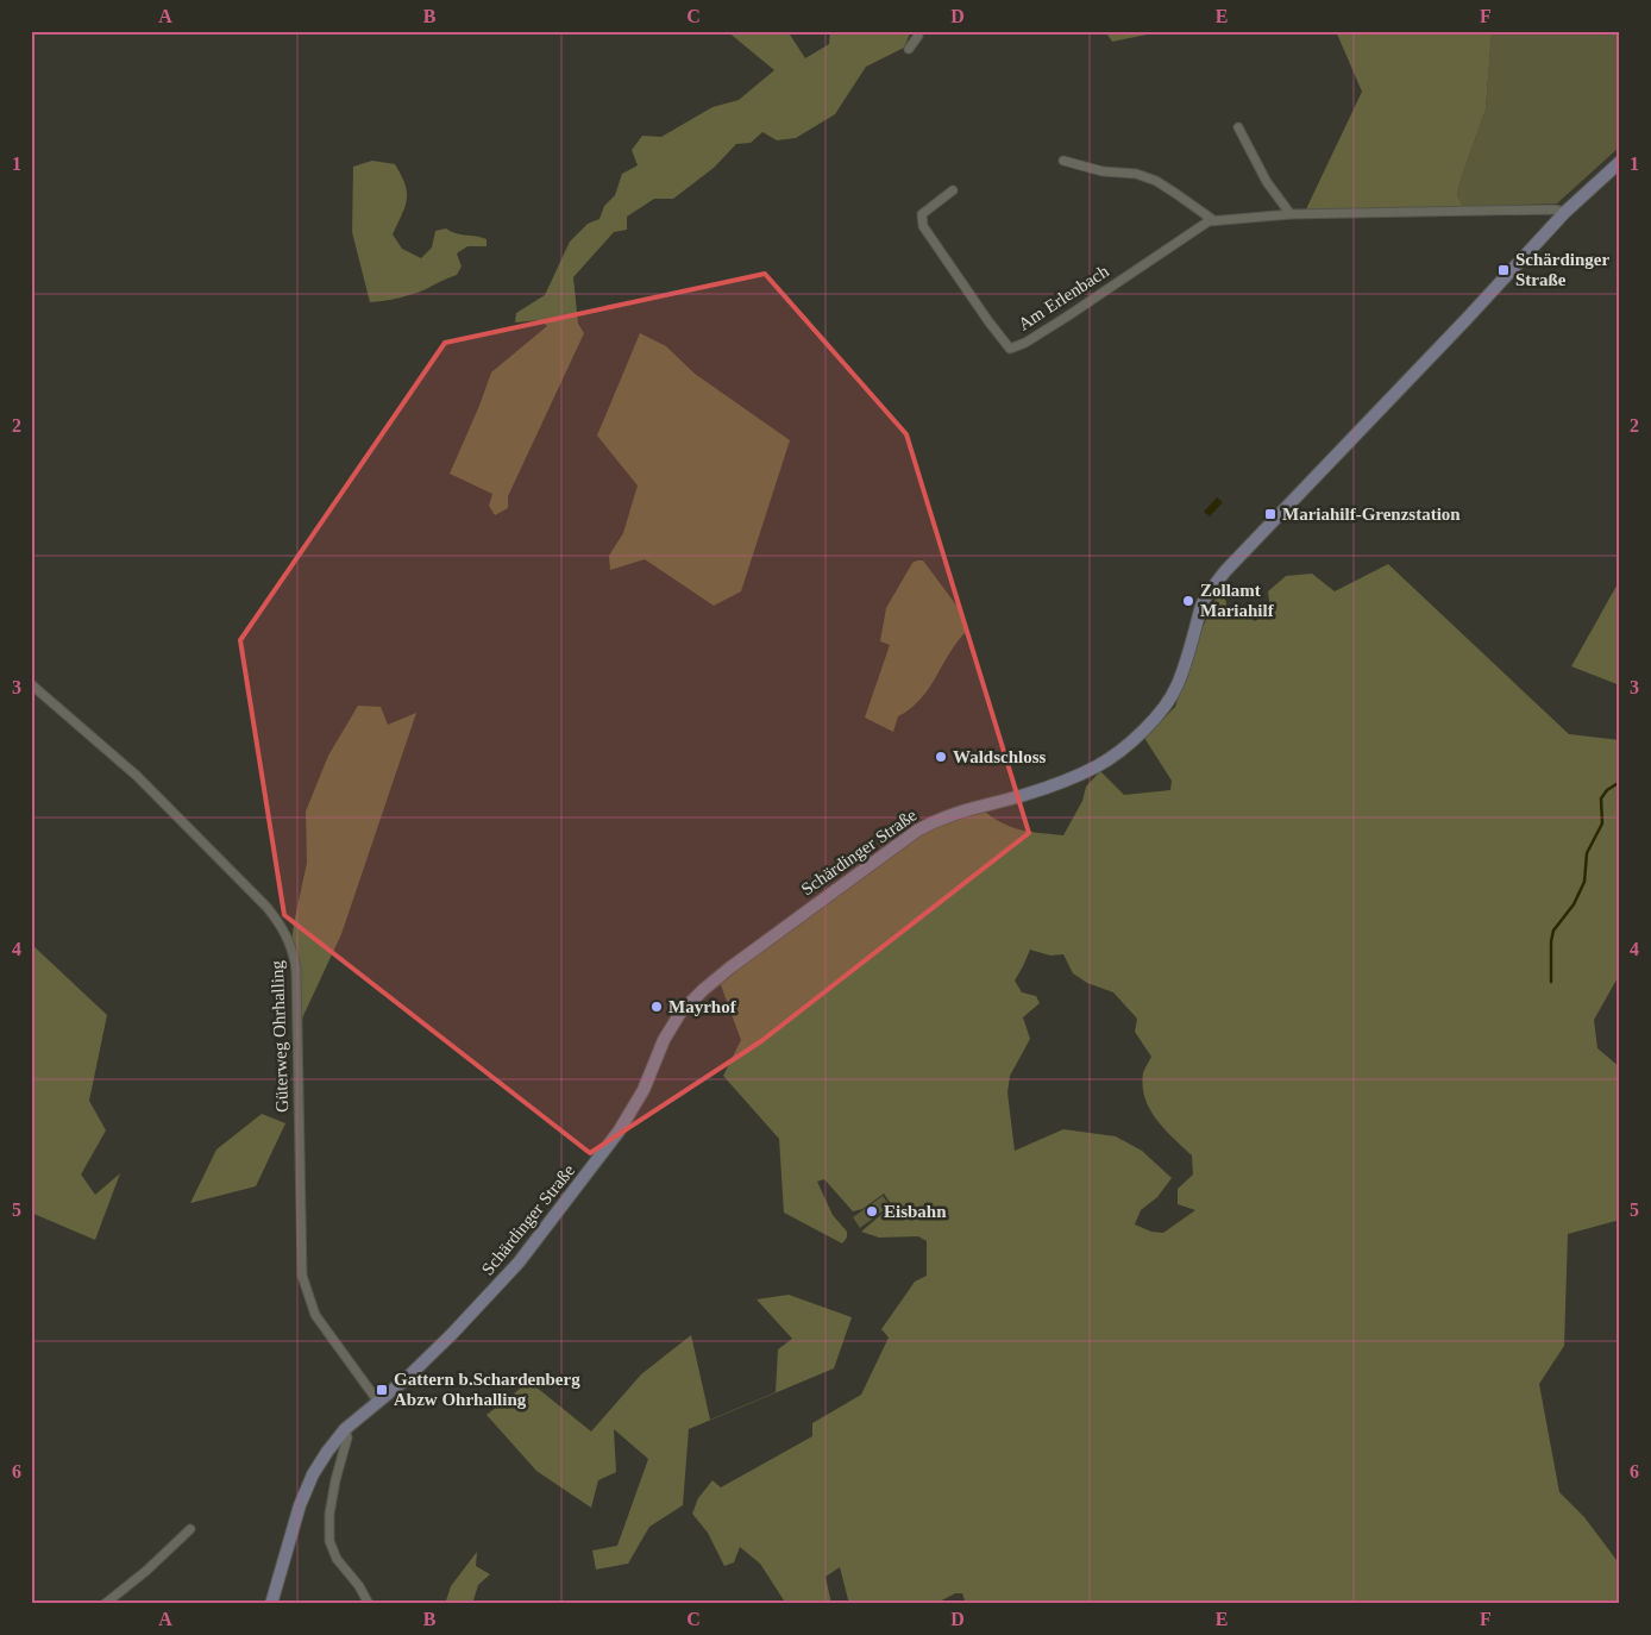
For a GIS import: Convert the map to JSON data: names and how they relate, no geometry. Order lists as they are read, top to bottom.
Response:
{
  "streets": {
    "main road": ["Schärdinger Straße"],
    "street": ["Am Erlenbach", "Güterweg Ohrhalling"]
  },
  "crossings": [
    ["Schärdinger Straße", "Güterweg Ohrhalling"]
  ],
  "places": {
    "transit": ["Schärdinger Straße", "Mariahilf-Grenzstation", "Gattern b.Schardenberg Abzw Ohrhalling"],
    "other": [
      "Zollamt Mariahilf",
      "Waldschloss",
      "Mayrhof",
      "Eisbahn"
    ]
  },
  "grid": {
    "columns": [
      "A",
      "B",
      "C",
      "D",
      "E",
      "F"
    ],
    "rows": [
      "1",
      "2",
      "3",
      "4",
      "5",
      "6"
    ]
  }
}
